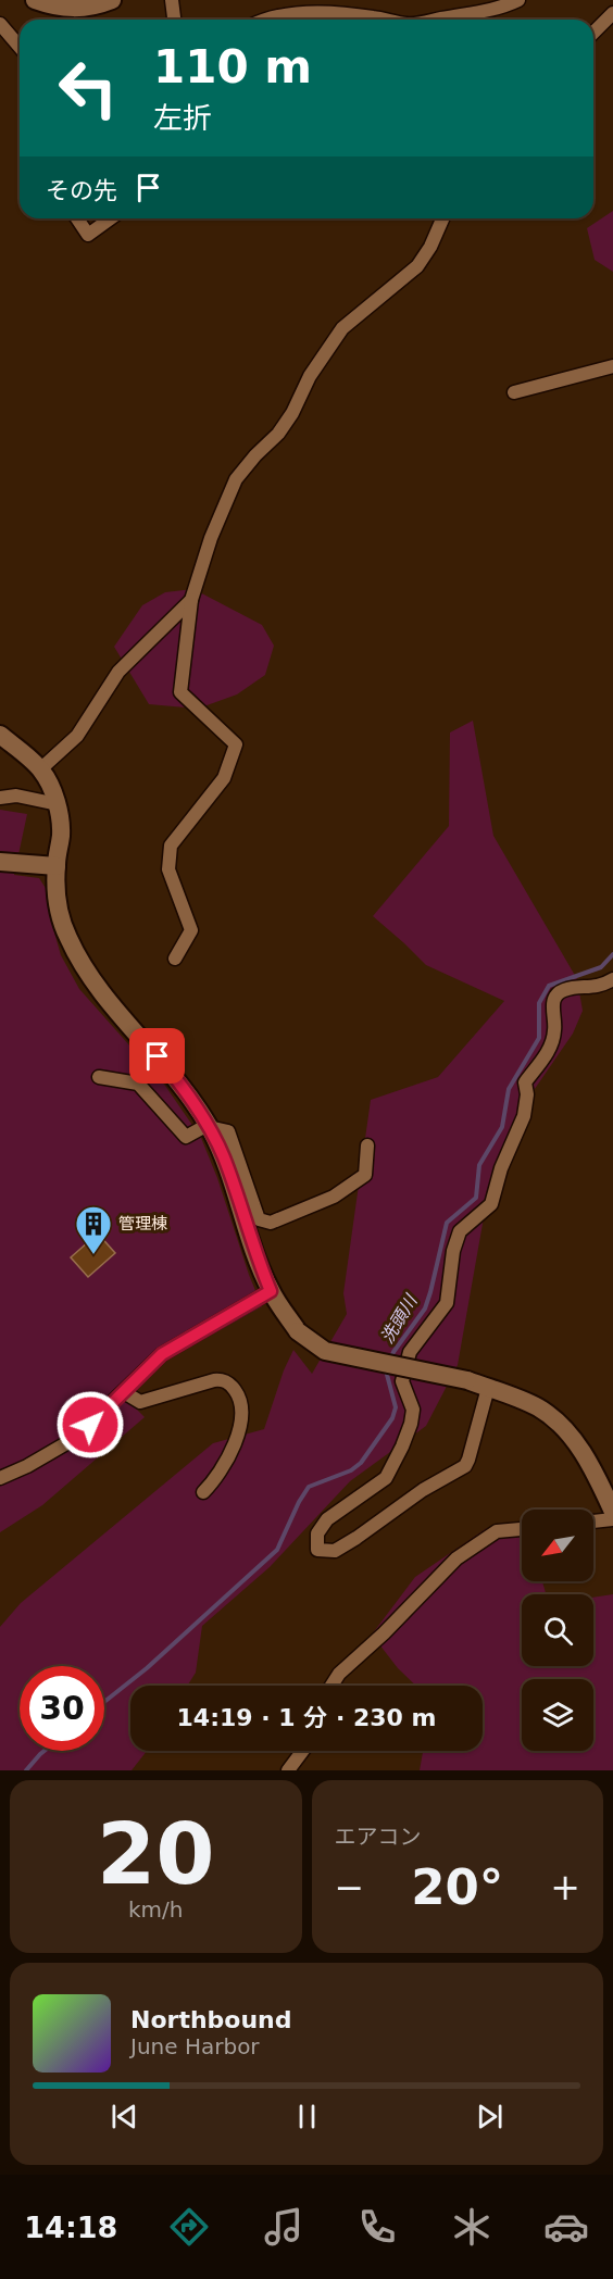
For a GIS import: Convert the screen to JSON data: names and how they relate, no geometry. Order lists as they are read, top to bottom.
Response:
{
  "water": ["洗頭川"],
  "places": {
    "building": ["管理棟"]
  },
  "north": "bottom left",
  "page": {
    "turn": ["110 m", "左折"],
    "then": "その先",
    "limit": "30",
    "trip": "14:19 · 1 分 · 230 m",
    "tile": [
      ["20", "km/h"],
      "エアコン"
    ],
    "heat": ["−", "20°", "+"],
    "song": ["Northbound", "June Harbor"],
    "tabs": "14:18"
  }
}
